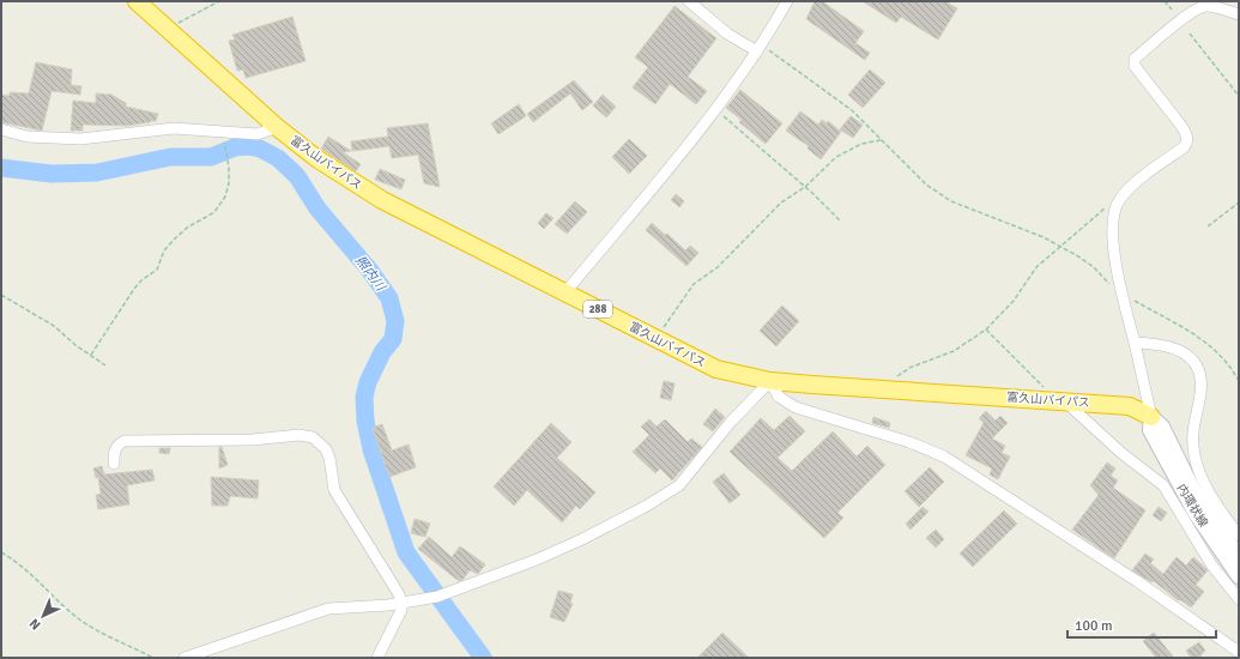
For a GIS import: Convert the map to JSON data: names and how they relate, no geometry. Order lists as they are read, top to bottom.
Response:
{
  "streets": {
    "highway": ["富久山バイパス", "288"],
    "main road": ["内環状線"]
  },
  "crossings": [
    ["富久山バイパス", "内環状線"]
  ],
  "water": ["照内川"],
  "scale_bar": "100 m",
  "north": "bottom left"
}
